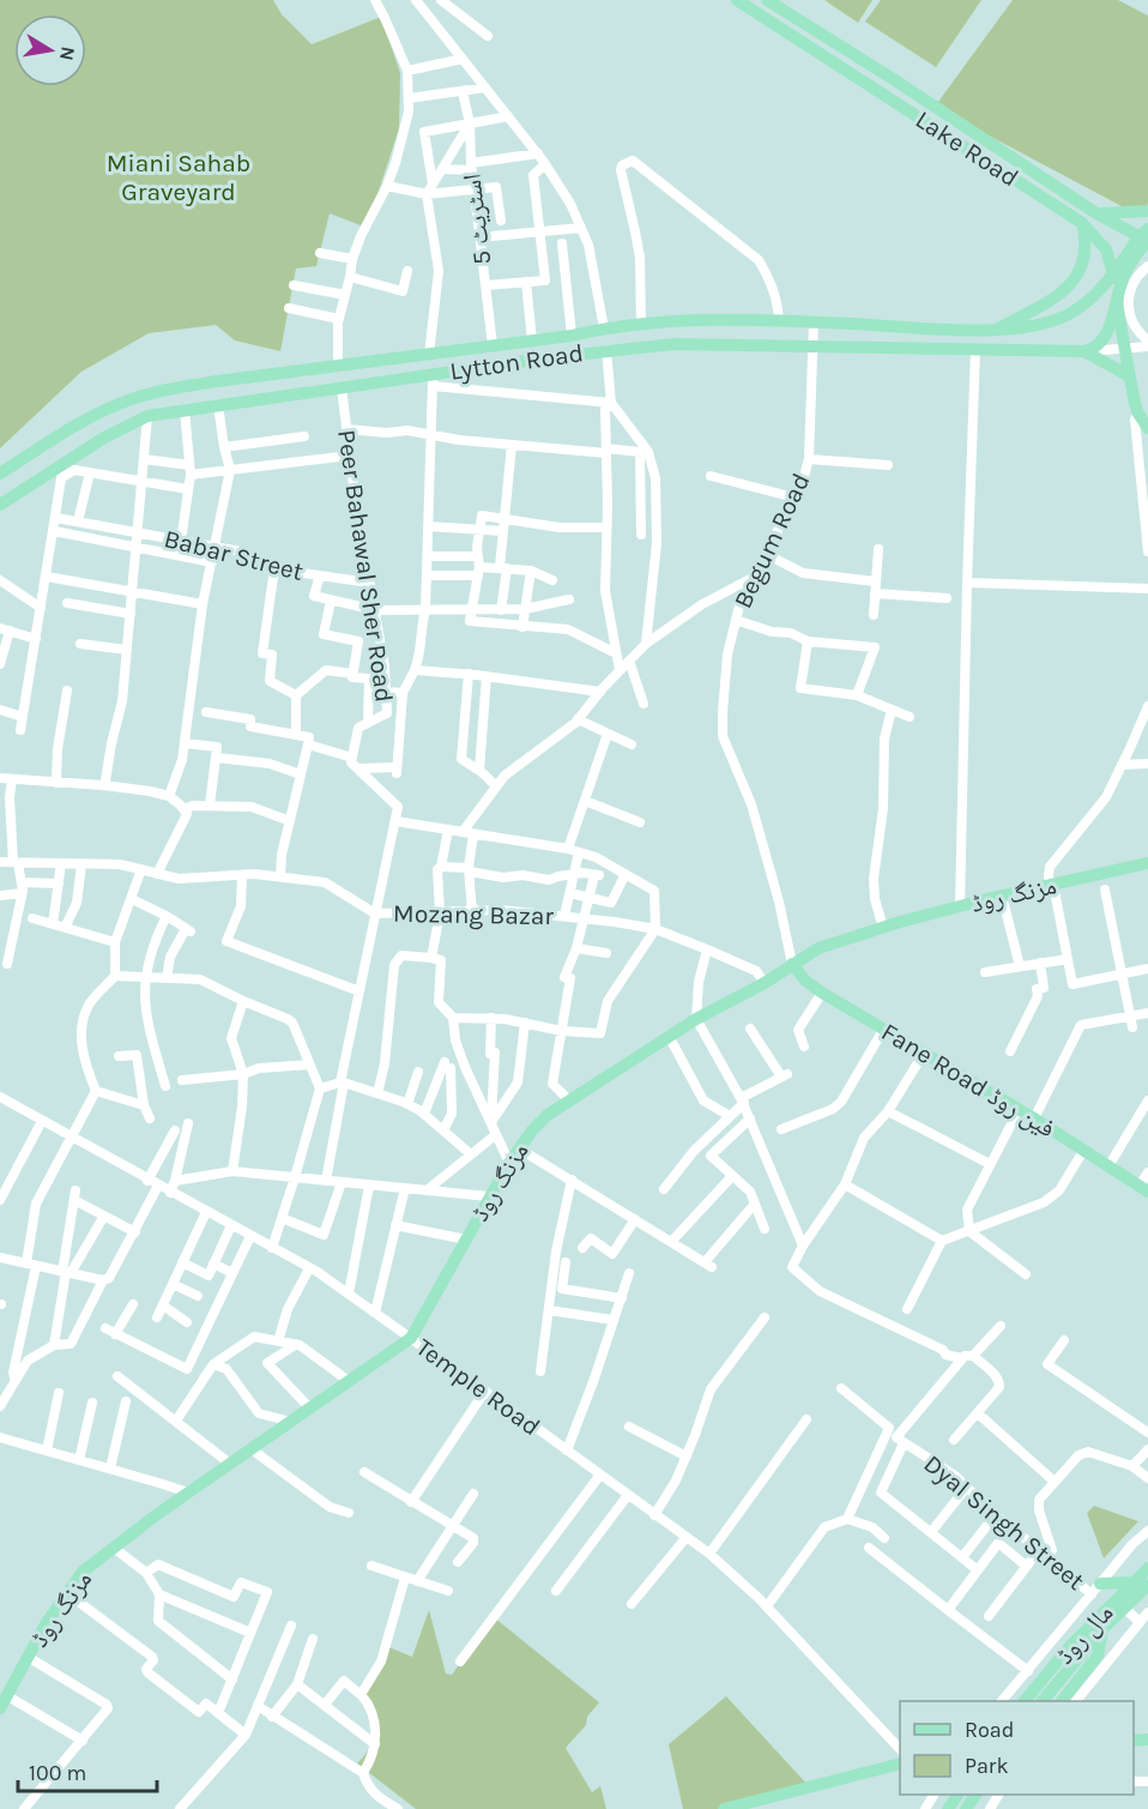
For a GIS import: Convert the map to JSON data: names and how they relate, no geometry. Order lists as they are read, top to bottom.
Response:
{
  "streets": {
    "main road": [
      "Lake Road",
      "Lytton Road",
      "مزنگ روڈ",
      "Fane Road فین روڈ",
      "مال روڈ"
    ],
    "street": [
      "اسٹریٹ 5",
      "Begum Road",
      "Babar Street",
      "Peer Bahawal Sher Road",
      "Mozang Bazar",
      "Temple Road",
      "Dyal Singh Street"
    ]
  },
  "crossings": [
    ["Lake Road", "Lytton Road"],
    ["اسٹریٹ 5", "Lytton Road"],
    ["Lytton Road", "Begum Road"],
    ["Lytton Road", "Peer Bahawal Sher Road"],
    ["Begum Road", "مزنگ روڈ"],
    ["Begum Road", "Fane Road فین روڈ"],
    ["Babar Street", "Peer Bahawal Sher Road"],
    ["مزنگ روڈ", "Mozang Bazar"],
    ["مزنگ روڈ", "Fane Road فین روڈ"],
    ["مزنگ روڈ", "Temple Road"]
  ],
  "parks": ["Miani Sahab Graveyard"],
  "legend": ["Road", "Park"],
  "scale_bar": "100 m",
  "north": "right"
}
